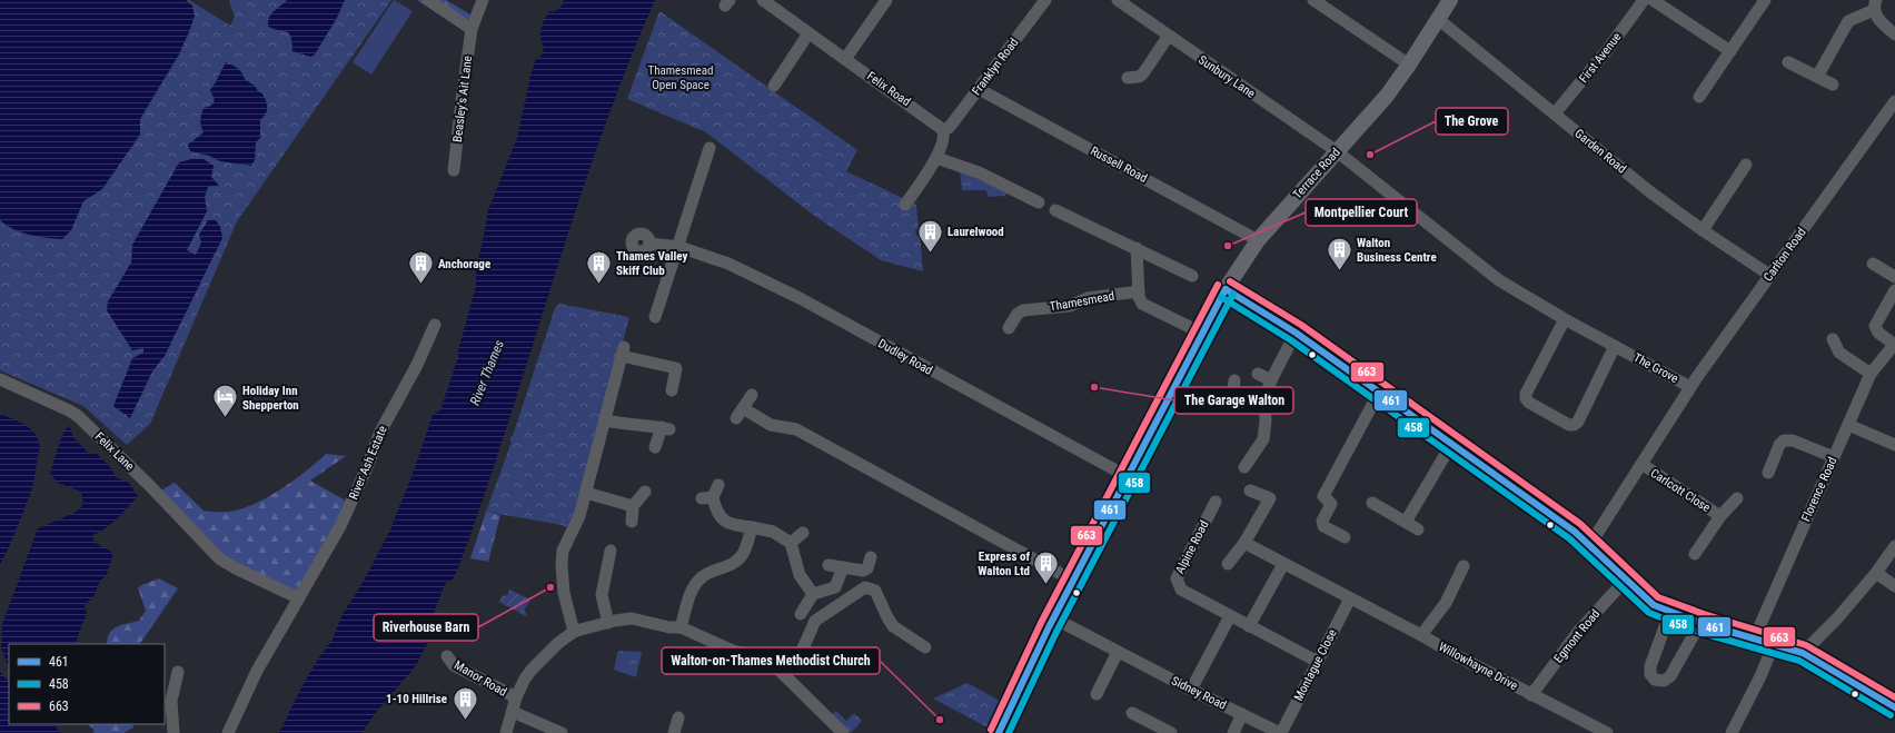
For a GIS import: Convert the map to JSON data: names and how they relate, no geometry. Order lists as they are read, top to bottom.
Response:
{
  "streets": {
    "main road": ["Terrace Road"],
    "street": [
      "First Avenue",
      "Franklyn Road",
      "Sunbury Lane",
      "Felix Road",
      "Beasley's Ait Lane",
      "Garden Road",
      "Russell Road",
      "Carlton Road",
      "Thamesmead",
      "Dudley Road",
      "The Grove",
      "Felix Lane",
      "River Ash Estate",
      "Florence Road",
      "Carlcott Close",
      "Alpine Road",
      "Egmont Road",
      "Montague Close",
      "Willowhayne Drive",
      "Manor Road",
      "Sidney Road"
    ]
  },
  "crossings": [
    ["First Avenue", "Garden Road"],
    ["Franklyn Road", "Felix Road"],
    ["Franklyn Road", "Russell Road"],
    ["Sunbury Lane", "Terrace Road"],
    ["Sunbury Lane", "The Grove"],
    ["Garden Road", "Terrace Road"],
    ["Garden Road", "Carlton Road"],
    ["Russell Road", "Terrace Road"],
    ["Terrace Road", "Dudley Road"],
    ["Terrace Road", "The Grove"],
    ["Terrace Road", "Sidney Road"],
    ["Carlton Road", "The Grove"],
    ["Carlton Road", "Carlcott Close"],
    ["Felix Lane", "River Ash Estate"],
    ["Alpine Road", "Montague Close"],
    ["Egmont Road", "Willowhayne Drive"],
    ["Montague Close", "Willowhayne Drive"],
    ["Montague Close", "Sidney Road"]
  ],
  "water": ["River Thames"],
  "parks": ["Thamesmead Open Space"],
  "places": {
    "other": [
      "The Grove",
      "Montpellier Court",
      "The Garage Walton",
      "Riverhouse Barn",
      "Walton-on-Thames Methodist Church"
    ],
    "building": [
      "Laurelwood",
      "Walton Business Centre",
      "Thames Valley Skiff Club",
      "Anchorage",
      "Express of Walton Ltd",
      "1-10 Hillrise"
    ],
    "hotel": ["Holiday Inn Shepperton"]
  },
  "lines": ["transit line 663", "transit line 461", "transit line 458"],
  "legend": ["461", "458", "663"]
}
